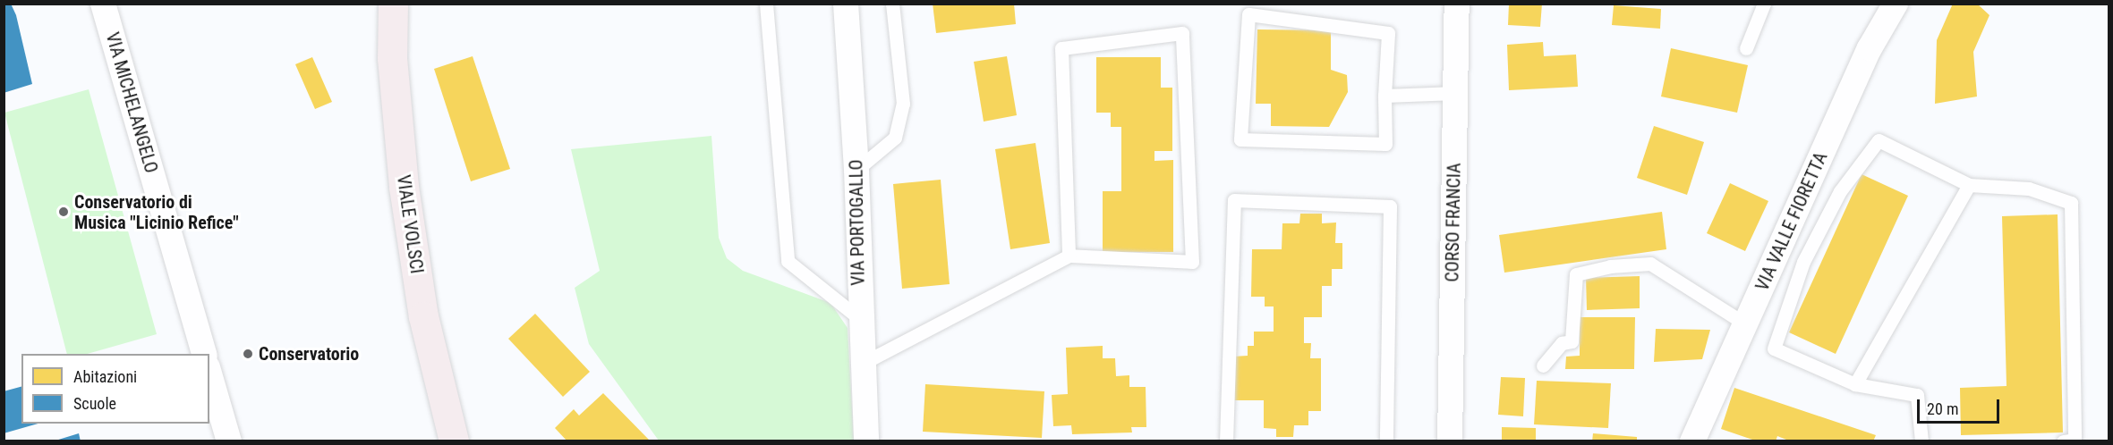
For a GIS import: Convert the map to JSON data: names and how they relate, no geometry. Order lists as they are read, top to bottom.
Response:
{
  "streets": {
    "main road": ["VIALE VOLSCI"],
    "street": [
      "VIA MICHELANGELO",
      "VIA VALLE FIORETTA",
      "VIA PORTOGALLO",
      "CORSO FRANCIA"
    ]
  },
  "places": ["Conservatorio di Musica \"Licinio Refice\"", "Conservatorio"],
  "legend": ["Abitazioni", "Scuole"],
  "scale_bar": "20 m"
}
